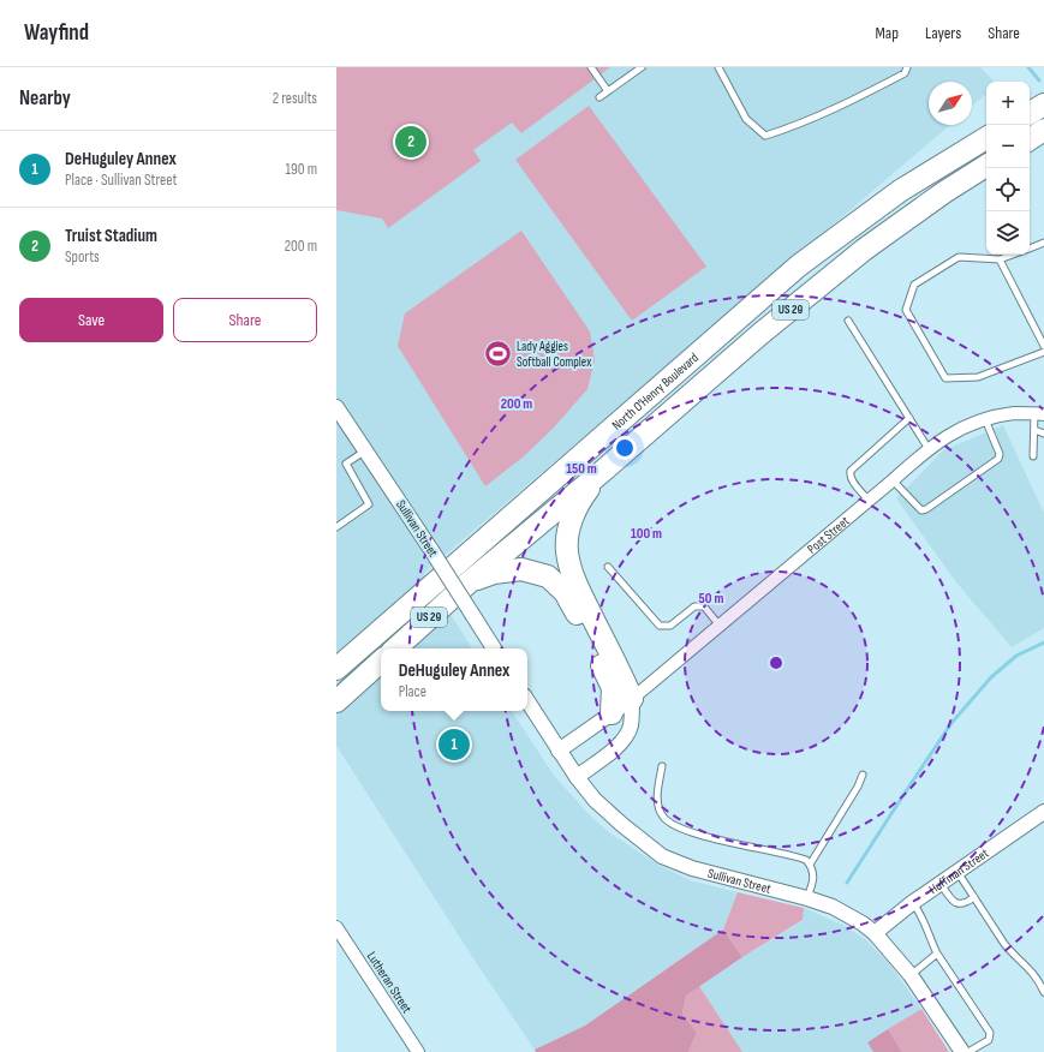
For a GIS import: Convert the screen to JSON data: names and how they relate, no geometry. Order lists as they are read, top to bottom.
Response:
{
  "streets": {
    "highway": ["US 29", "North O'Henry Boulevard"],
    "street": [
      "Sullivan Street",
      "Post Street",
      "Huffman Street",
      "Lutheran Street"
    ]
  },
  "crossings": [
    ["Sullivan Street", "Post Street"],
    ["Sullivan Street", "Huffman Street"]
  ],
  "places": {
    "sports": ["Lady Aggies Softball Complex"]
  },
  "north": "top right",
  "page": {
    "header": "Wayfind",
    "nav": ["Map", "Layers", "Share"],
    "heading": ["Nearby", "2 results"],
    "map_buttons": ["+", "−"],
    "pins": ["2", "1"],
    "list": [
      {
        "mark": "1",
        "name": "DeHuguley Annex",
        "note": "Place · Sullivan Street",
        "value": "190 m"
      },
      {
        "mark": "2",
        "name": "Truist Stadium",
        "note": "Sports",
        "value": "200 m"
      }
    ],
    "buttons": ["Save", "Share"],
    "popup": ["DeHuguley Annex", "Place"]
  },
  "rings": [
    "200 m",
    "150 m",
    "100 m",
    "50 m"
  ]
}
